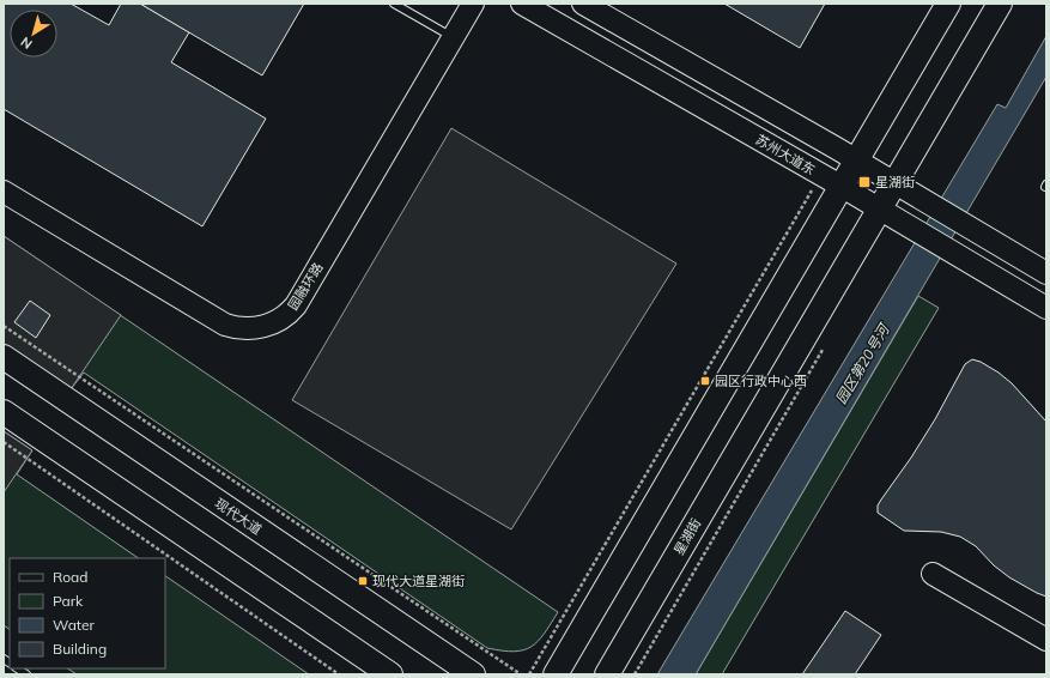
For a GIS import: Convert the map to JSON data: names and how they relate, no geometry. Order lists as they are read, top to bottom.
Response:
{
  "streets": {
    "main road": [
      "苏州大道东",
      "园融环路",
      "现代大道",
      "星湖街"
    ]
  },
  "crossings": [
    ["苏州大道东", "星湖街"]
  ],
  "water": ["园区第20号河"],
  "places": {
    "transit": ["星湖街", "园区行政中心西", "现代大道星湖街"]
  },
  "legend": [
    "Road",
    "Park",
    "Water",
    "Building"
  ],
  "north": "bottom left"
}
